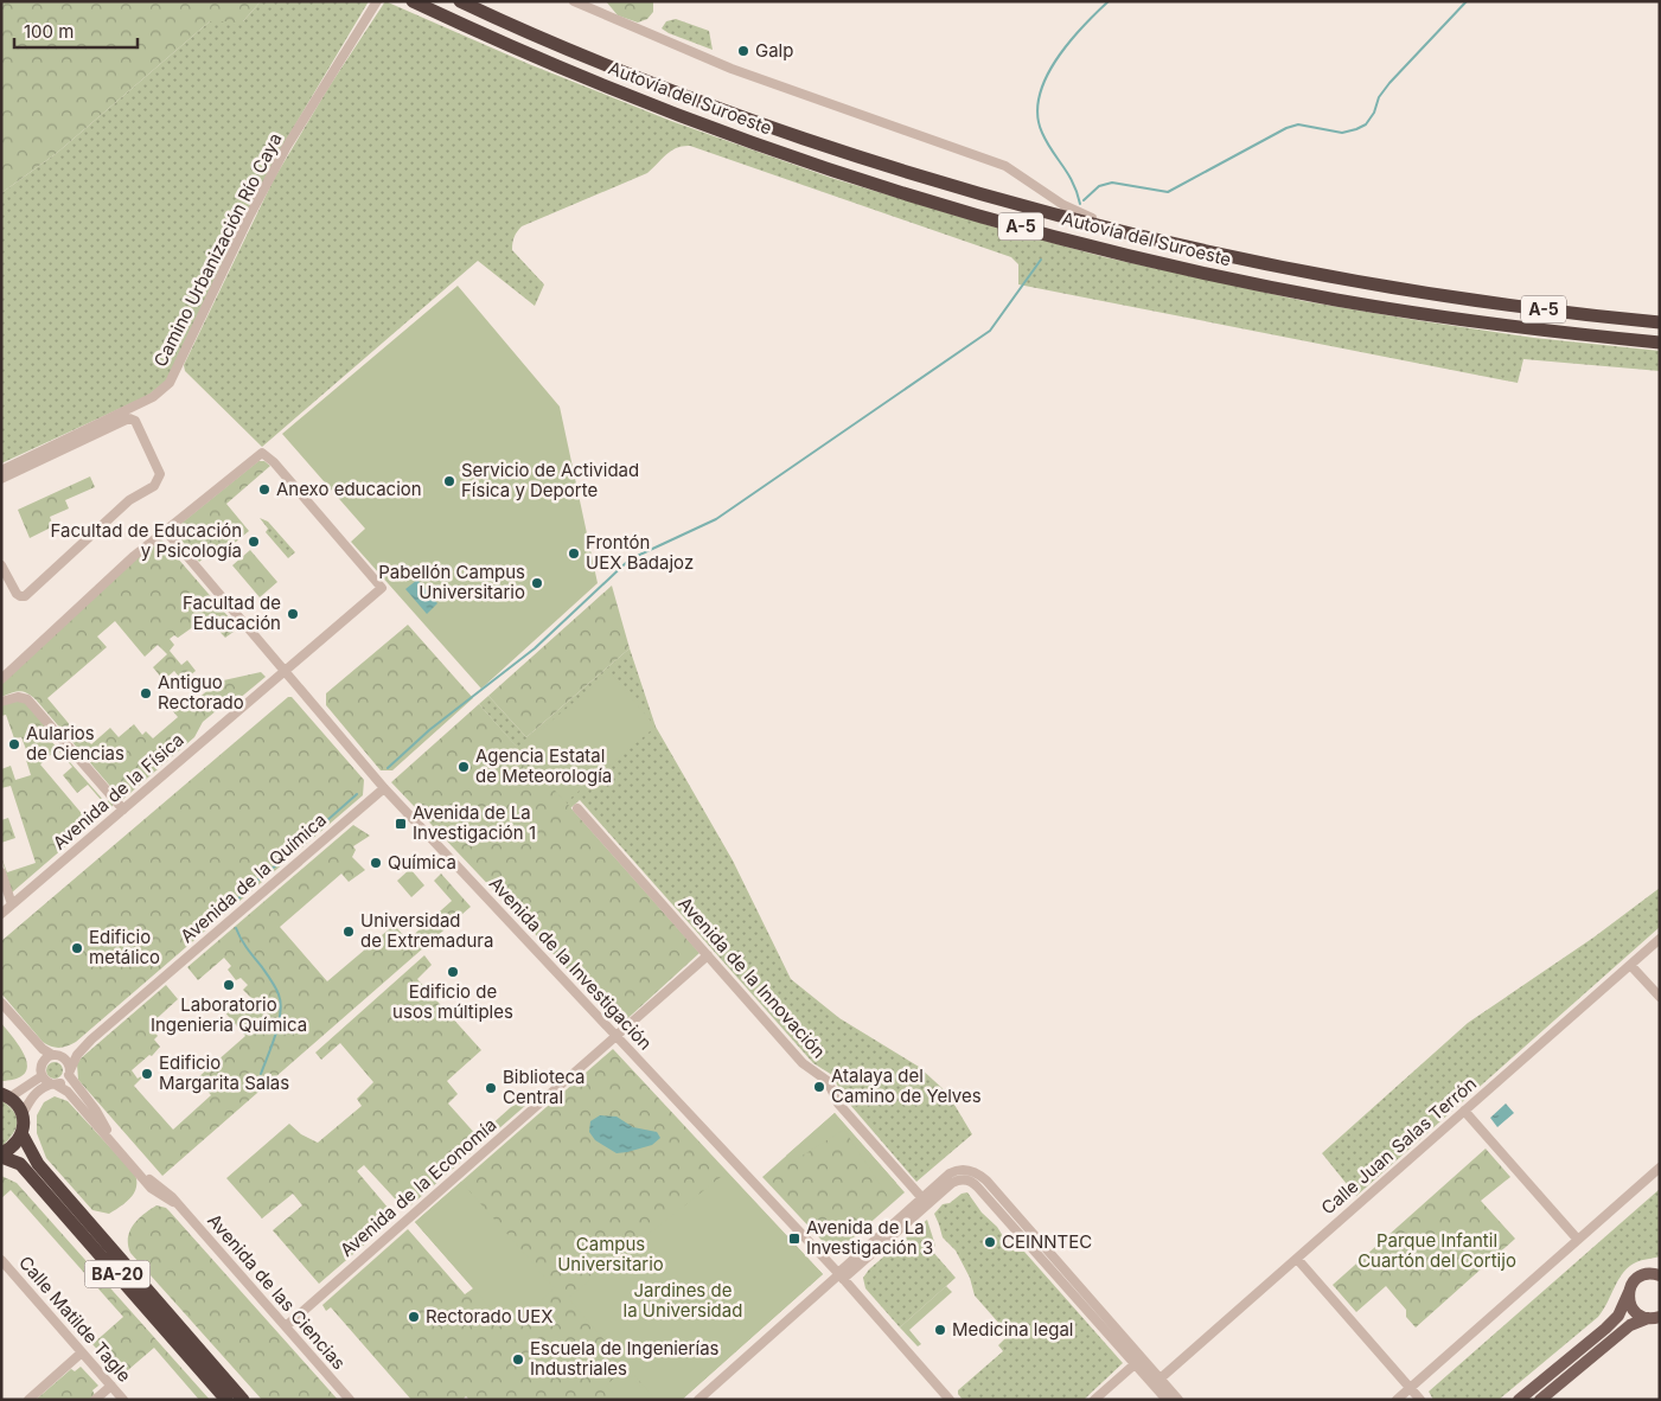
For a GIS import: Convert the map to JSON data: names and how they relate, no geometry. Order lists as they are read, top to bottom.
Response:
{
  "streets": {
    "highway": ["Autovía del Suroeste", "A-5", "BA-20"],
    "street": [
      "Camino Urbanización Río Caya",
      "Avenida de la Física",
      "Avenida de la Química",
      "Avenida de la Investigación",
      "Avenida de la Innovación",
      "Calle Juan Salas Terrón",
      "Avenida de la Economía",
      "Avenida de las Ciencias",
      "Calle Matilde Tagle"
    ]
  },
  "crossings": [
    ["Avenida de la Física", "Avenida de la Investigación"],
    ["Avenida de la Química", "Avenida de la Investigación"],
    ["Avenida de la Química", "Avenida de las Ciencias"],
    ["Avenida de la Investigación", "Avenida de la Economía"],
    ["Avenida de la Innovación", "Avenida de la Economía"],
    ["Avenida de la Economía", "Avenida de las Ciencias"]
  ],
  "parks": ["Parque Infantil Cuartón del Cortijo", "Campus Universitario", "Jardines de la Universidad"],
  "places": {
    "other": [
      "Galp",
      "Servicio de Actividad Física y Deporte",
      "Anexo educacion",
      "Facultad de Educación y Psicología",
      "Frontón UEX Badajoz",
      "Pabellón Campus Universitario",
      "Facultad de Educación",
      "Antiguo Rectorado",
      "Aularios de Ciencias",
      "Agencia Estatal de Meteorología",
      "Química",
      "Universidad de Extremadura",
      "Edificio metálico",
      "Edificio de usos múltiples",
      "Laboratorio Ingenieria Química",
      "Edificio Margarita Salas",
      "Atalaya del Camino de Yelves",
      "Biblioteca Central",
      "CEINNTEC",
      "Rectorado UEX",
      "Medicina legal",
      "Escuela de Ingenierías Industriales"
    ],
    "transit": ["Avenida de La Investigación 1", "Avenida de La Investigación 3"]
  },
  "scale_bar": "100 m"
}
